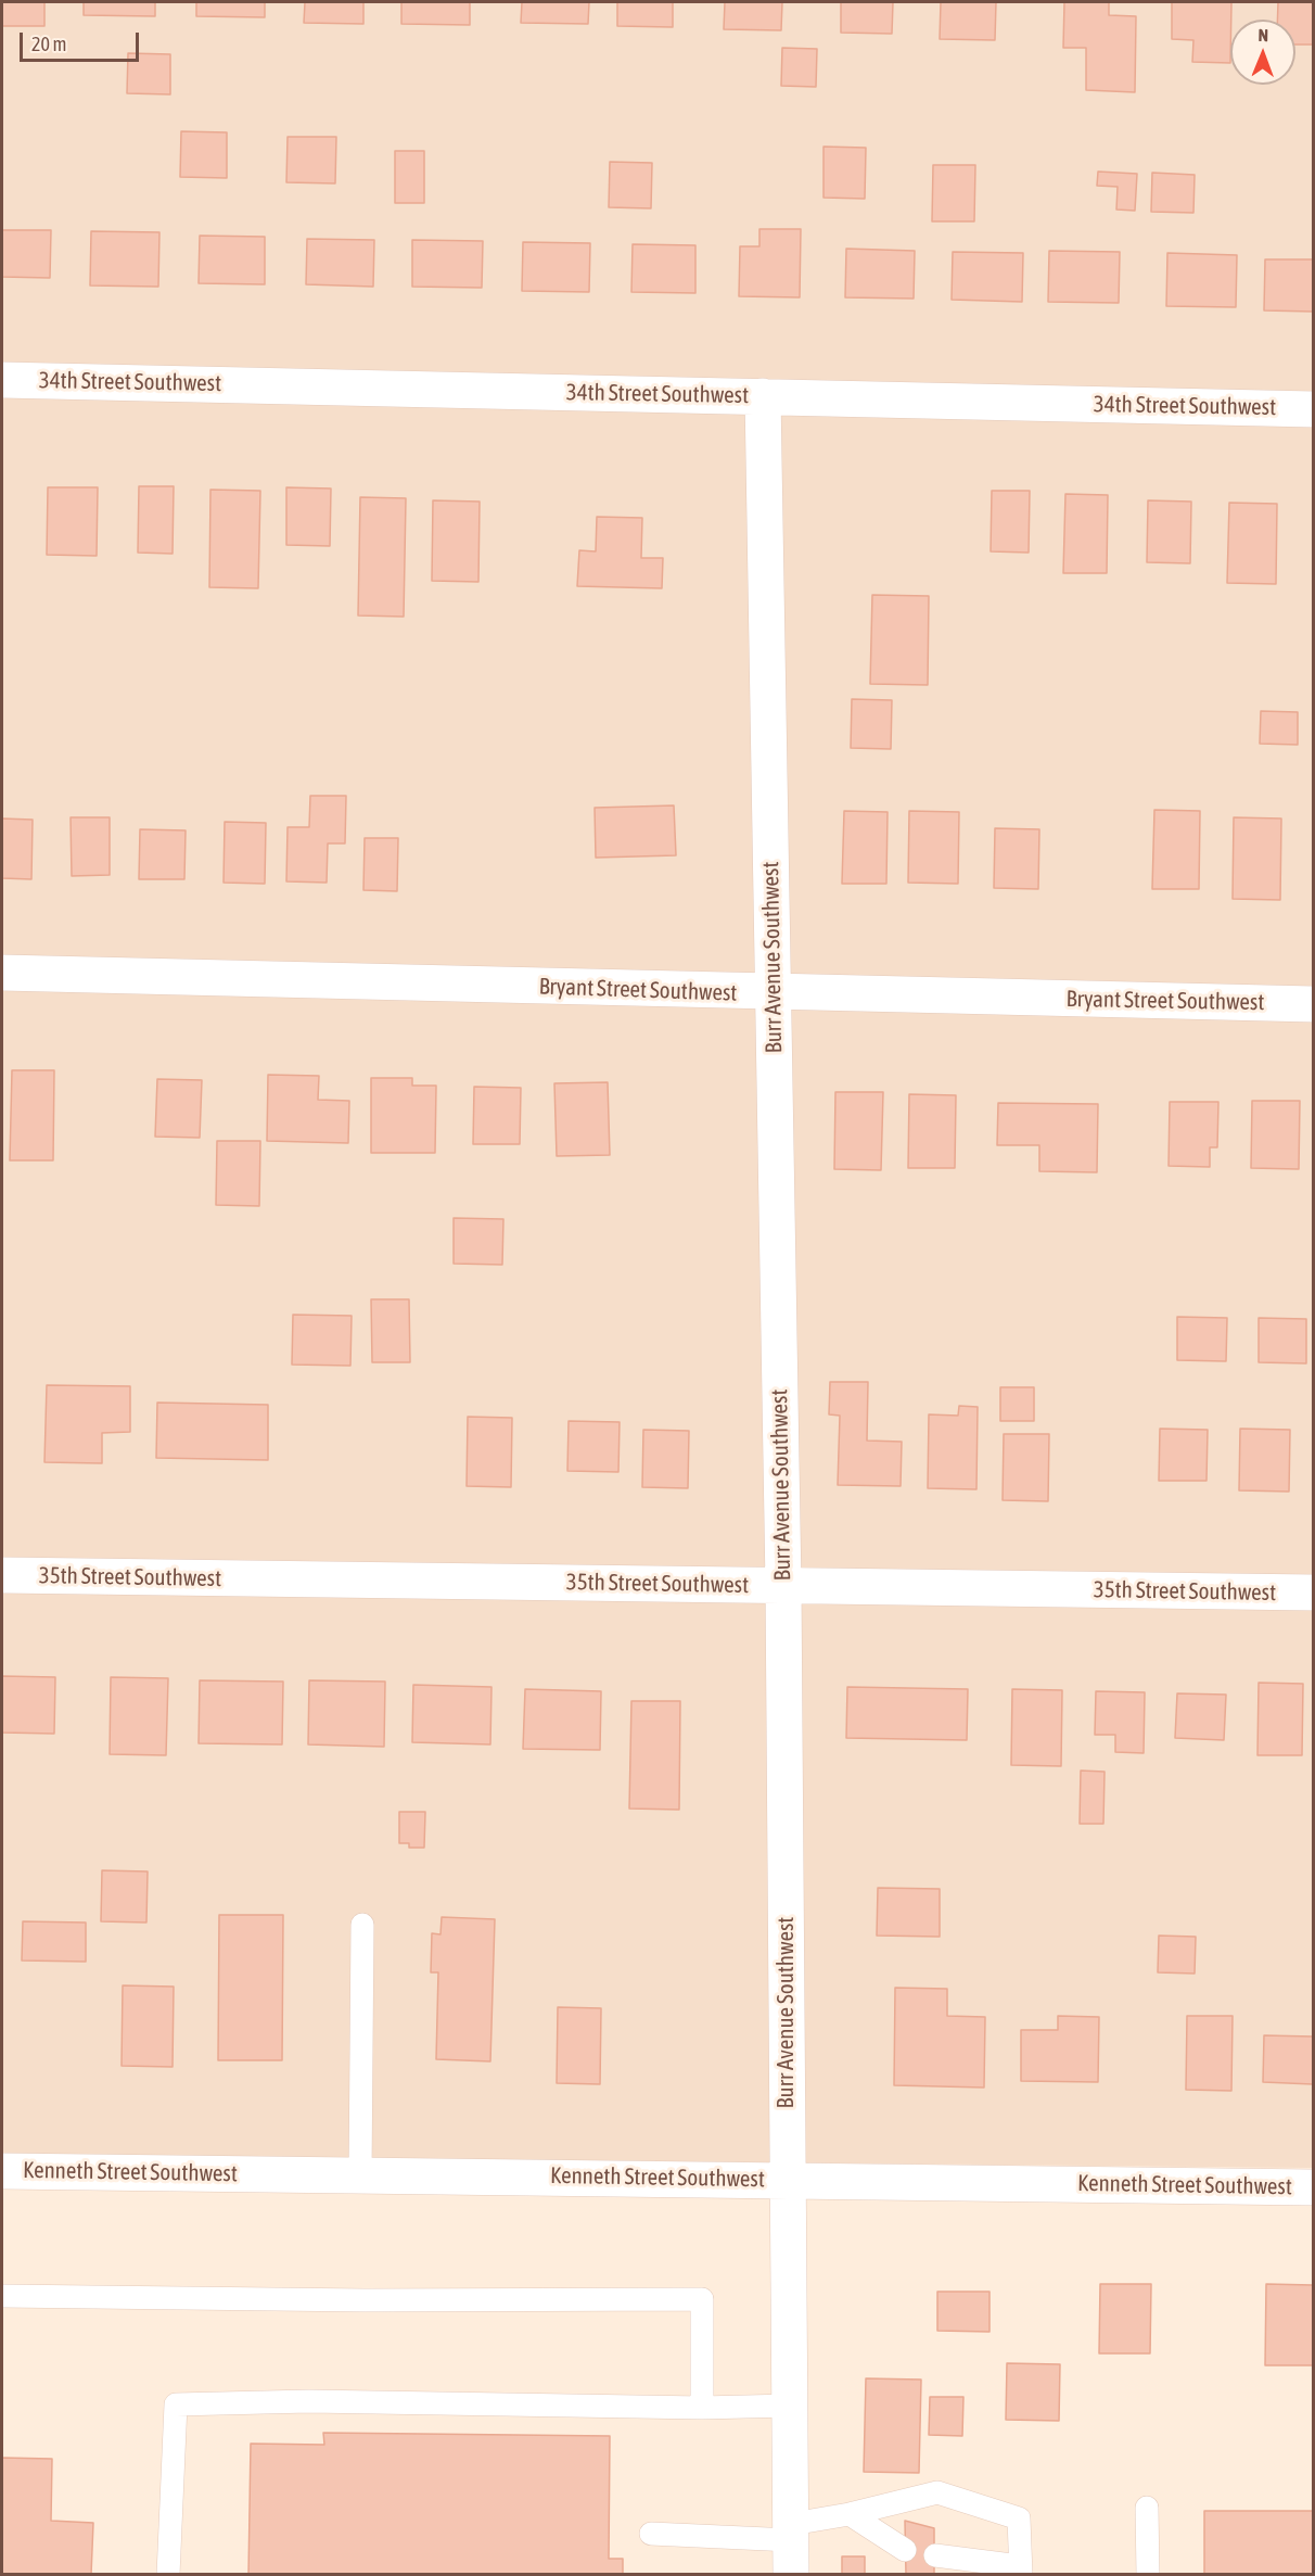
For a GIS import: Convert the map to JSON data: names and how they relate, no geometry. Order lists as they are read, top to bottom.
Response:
{
  "streets": {
    "street": [
      "34th Street Southwest",
      "Burr Avenue Southwest",
      "Bryant Street Southwest",
      "35th Street Southwest",
      "Kenneth Street Southwest"
    ]
  },
  "crossings": [
    ["34th Street Southwest", "Burr Avenue Southwest"],
    ["Burr Avenue Southwest", "Bryant Street Southwest"],
    ["Burr Avenue Southwest", "35th Street Southwest"],
    ["Burr Avenue Southwest", "Kenneth Street Southwest"]
  ],
  "scale_bar": "20 m",
  "north": "top"
}
